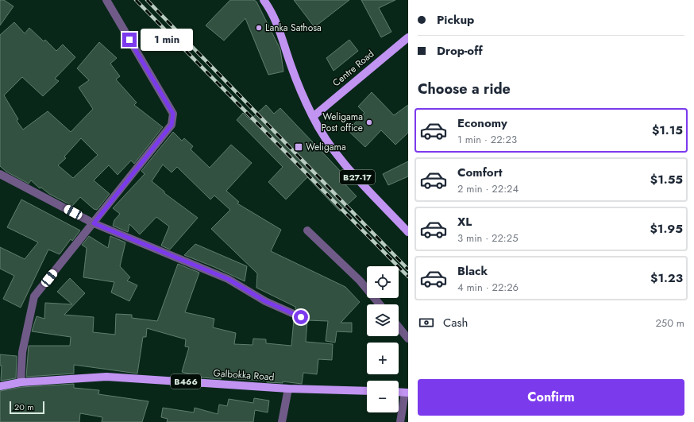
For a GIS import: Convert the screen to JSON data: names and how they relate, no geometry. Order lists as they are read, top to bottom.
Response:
{
  "streets": {
    "main road": [
      "Centre Road",
      "B27-17",
      "Galbokka Road",
      "B466"
    ]
  },
  "crossings": [
    ["Centre Road", "B27-17"]
  ],
  "places": {
    "other": ["Lanka Sathosa", "Weligama Post office"],
    "transit": ["Weligama"]
  },
  "scale_bar": "20 m",
  "page": {
    "banner": ["Pickup", "Drop-off"],
    "bubble": "1 min",
    "heading": "Choose a ride",
    "list": [
      {
        "name": "Economy",
        "note": "1 min · 22:23",
        "value": "$1.15"
      },
      {
        "name": "Comfort",
        "note": "2 min · 22:24",
        "value": "$1.55"
      },
      {
        "name": "XL",
        "note": "3 min · 22:25",
        "value": "$1.95"
      },
      {
        "name": "Black",
        "note": "4 min · 22:26",
        "value": "$1.23"
      }
    ],
    "map_buttons": ["+", "−"],
    "pay": ["Cash", "250 m"],
    "buttons": "Confirm",
    "scale": "20 m"
  }
}
